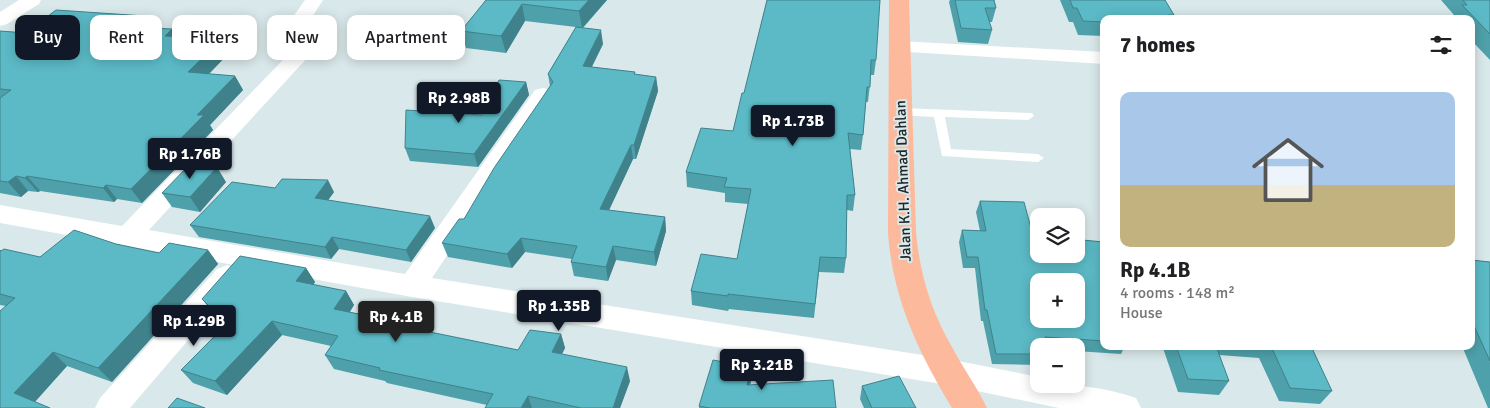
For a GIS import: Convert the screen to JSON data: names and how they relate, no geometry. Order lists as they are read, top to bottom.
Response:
{
  "streets": {
    "highway": ["Jalan K.H. Ahmad Dahlan"]
  },
  "page": {
    "chip": [
      "Buy",
      "Rent",
      "Filters",
      "New",
      "Apartment"
    ],
    "heading": "7 homes",
    "list": [
      {
        "name": "Rp 4.1B",
        "note": "4 rooms · 148 m² · House"
      }
    ],
    "price": [
      "Rp 2.98B",
      "Rp 1.73B",
      "Rp 1.76B",
      "Rp 1.35B",
      "Rp 4.1B",
      "Rp 1.29B",
      "Rp 3.21B"
    ],
    "map_buttons": ["+", "−"]
  }
}
